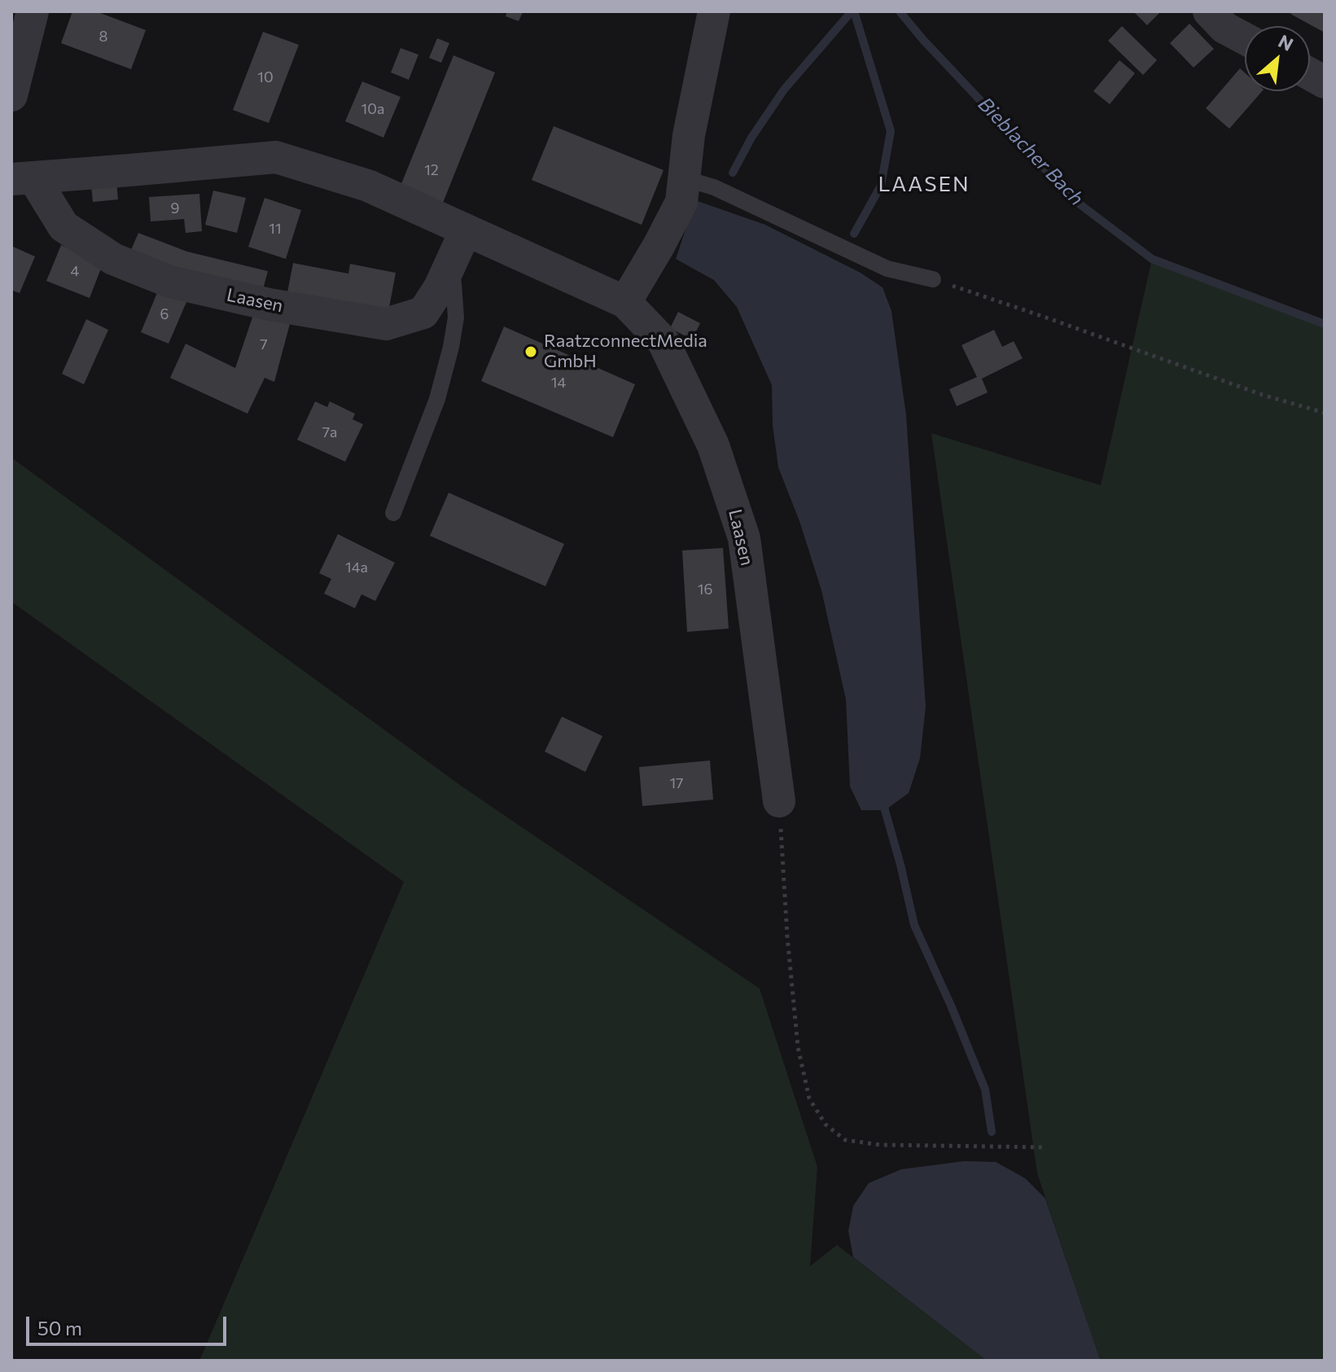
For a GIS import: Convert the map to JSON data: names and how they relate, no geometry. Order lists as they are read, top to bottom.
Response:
{
  "streets": {
    "street": ["Laasen"]
  },
  "districts": ["LAASEN"],
  "water": ["Bieblacher Bach"],
  "places": ["RaatzconnectMedia GmbH"],
  "house_numbers": [
    "8",
    "10",
    "10a",
    "12",
    "9",
    "11",
    "4",
    "6",
    "7",
    "14",
    "7a",
    "14a",
    "16",
    "17"
  ],
  "scale_bar": "50 m",
  "north": "top right"
}
